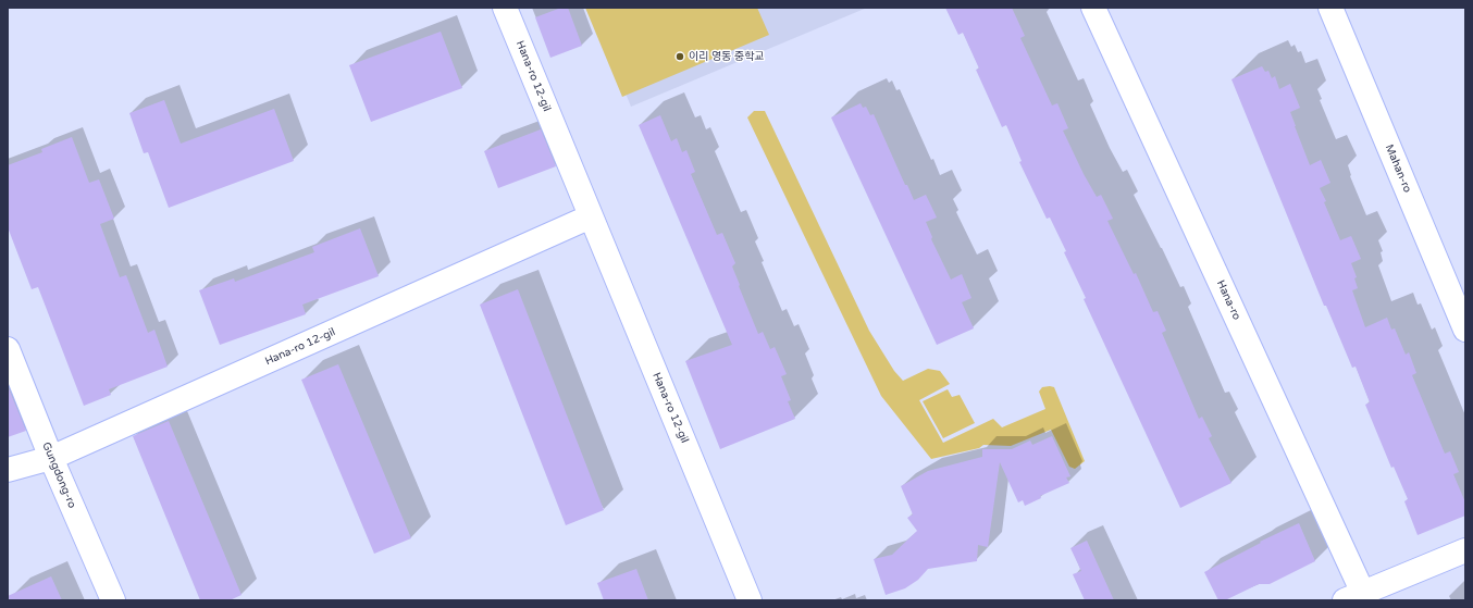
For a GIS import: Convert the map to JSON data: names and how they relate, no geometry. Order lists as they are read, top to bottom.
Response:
{
  "streets": {
    "street": [
      "Hana-ro 12-gil",
      "Mahan-ro",
      "Hana-ro",
      "Gungdong-ro"
    ]
  },
  "crossings": [
    ["Hana-ro 12-gil", "Gungdong-ro"]
  ],
  "places": ["이리 영동 중학교"]
}
